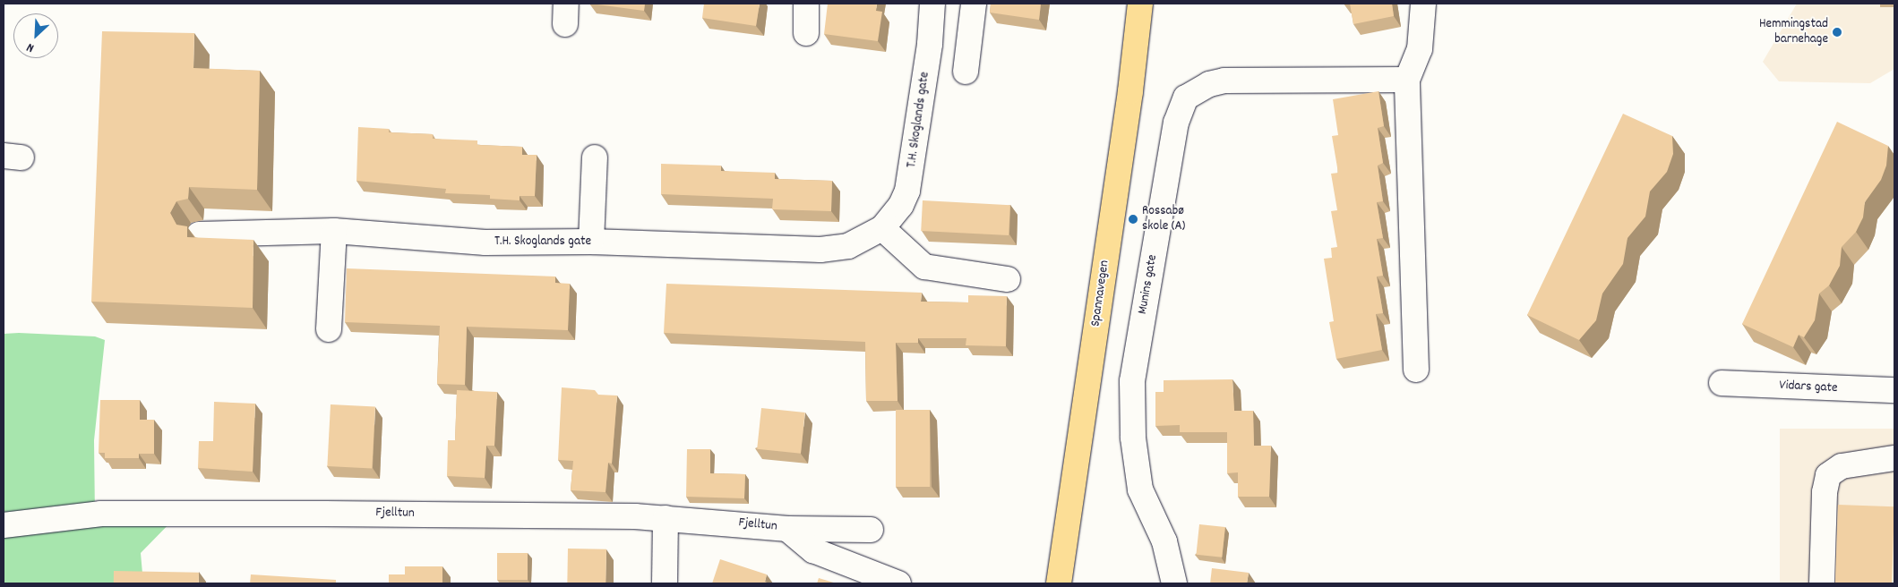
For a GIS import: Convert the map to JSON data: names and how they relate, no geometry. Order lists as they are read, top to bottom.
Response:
{
  "streets": {
    "main road": ["Spannavegen"],
    "street": [
      "T.H. Skoglands gate",
      "Munins gate",
      "Vidars gate",
      "Fjelltun"
    ]
  },
  "places": ["Hemmingstad barnehage", "Rossabø skole (A)"],
  "north": "bottom left"
}
